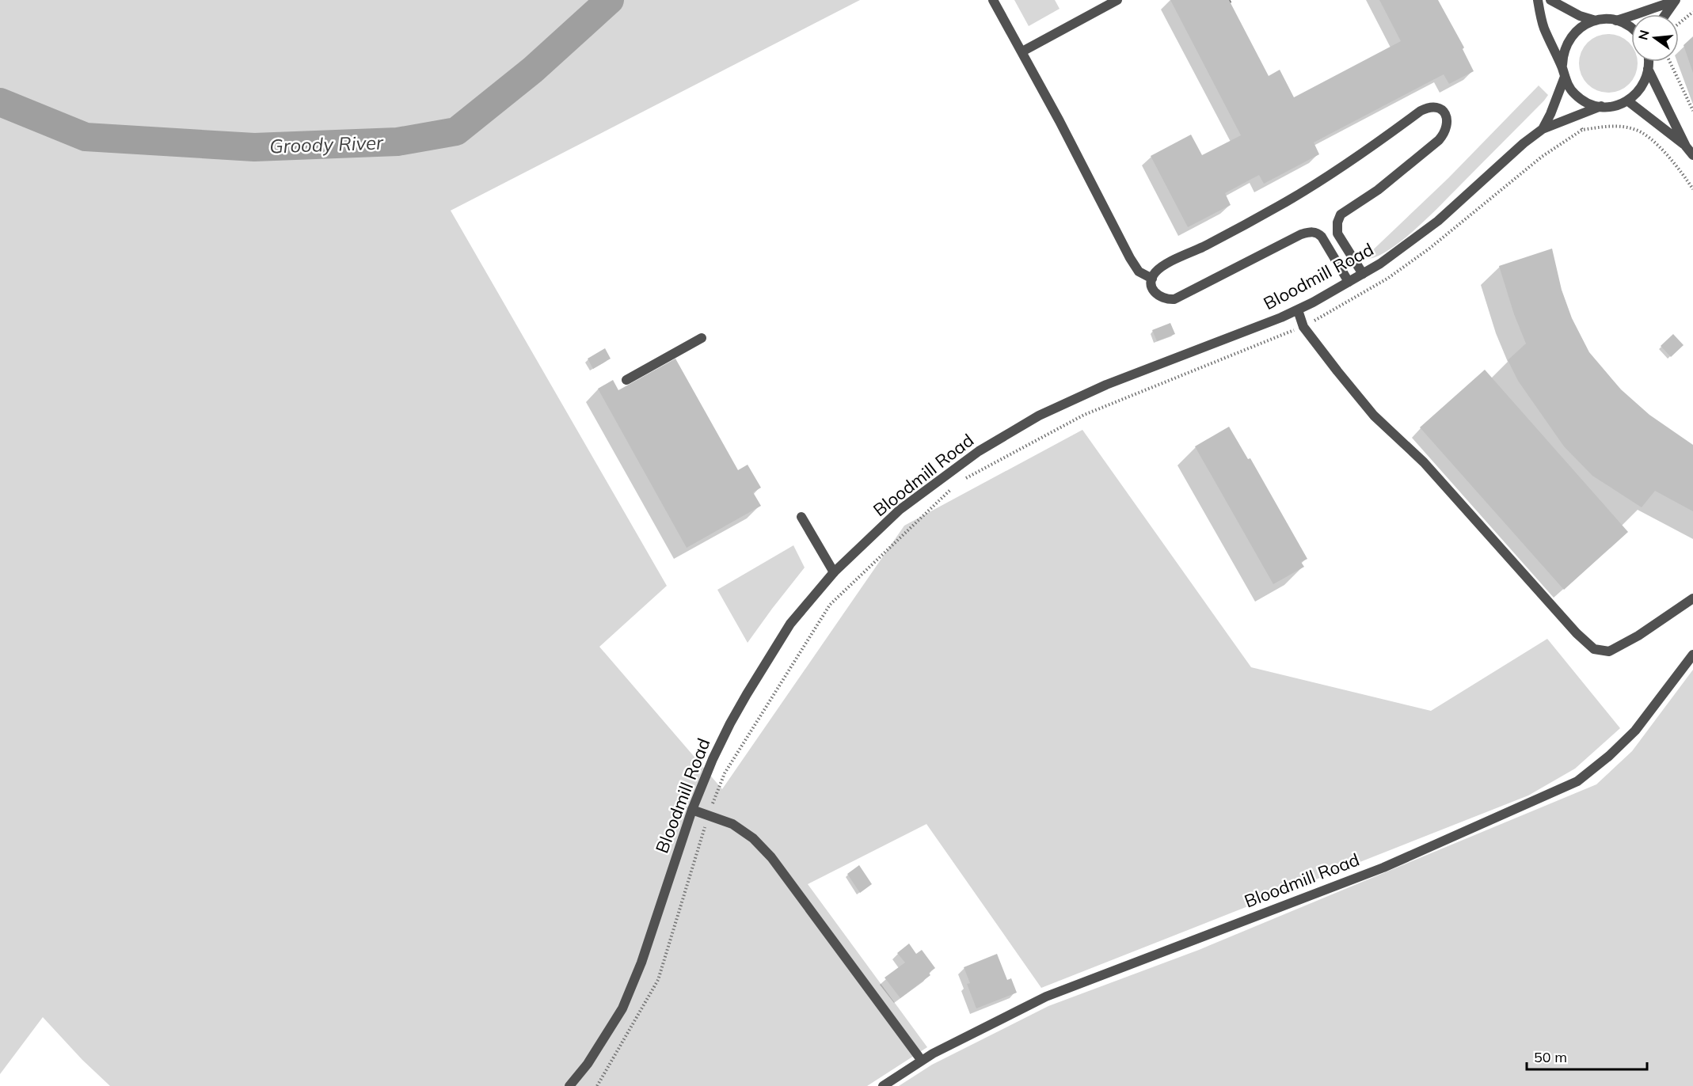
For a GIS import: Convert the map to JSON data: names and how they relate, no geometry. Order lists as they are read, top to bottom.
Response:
{
  "streets": {
    "street": ["Bloodmill Road"]
  },
  "water": ["Groody River"],
  "scale_bar": "50 m",
  "north": "left"
}
